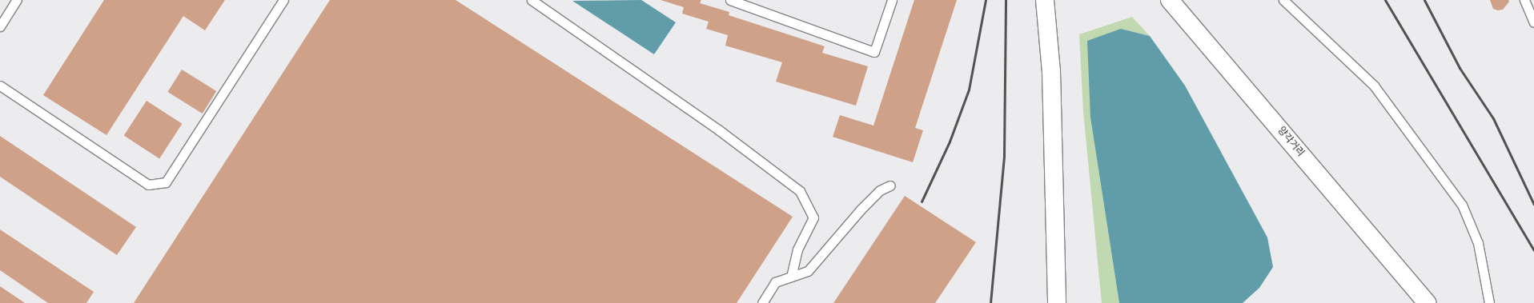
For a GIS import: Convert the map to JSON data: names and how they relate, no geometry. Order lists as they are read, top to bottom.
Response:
{
  "streets": {
    "main road": ["양각거리"]
  }
}
